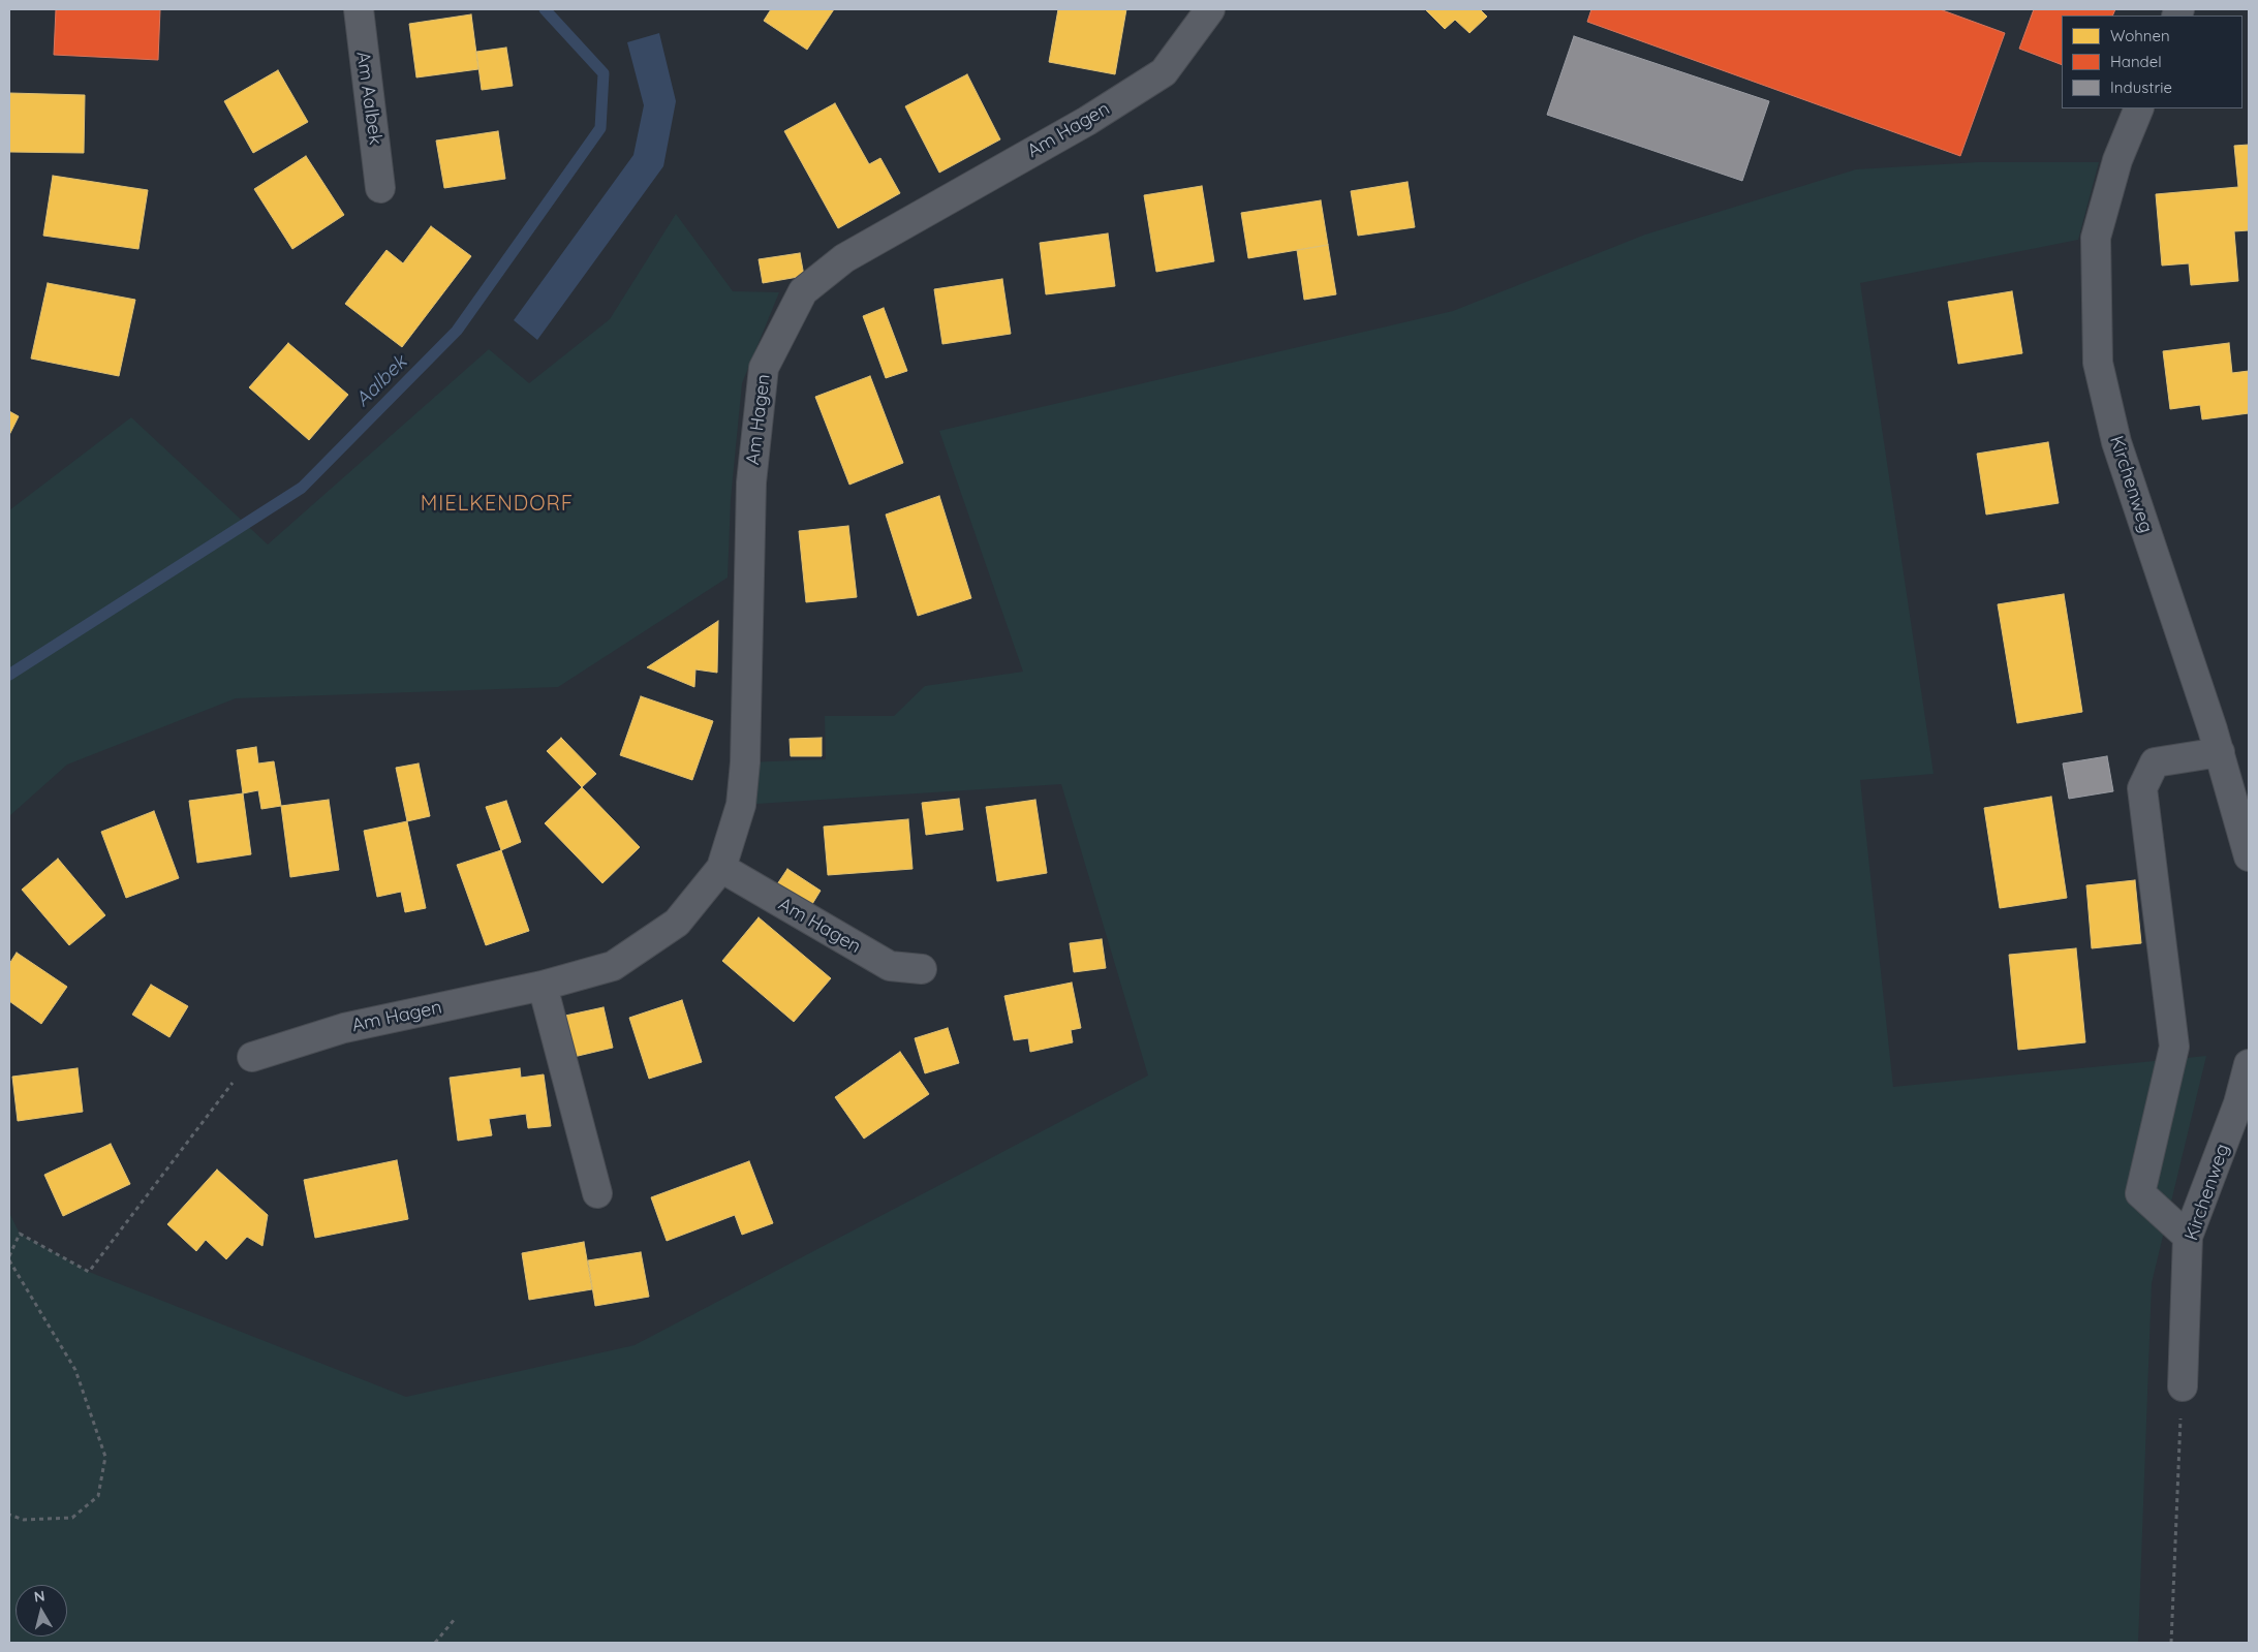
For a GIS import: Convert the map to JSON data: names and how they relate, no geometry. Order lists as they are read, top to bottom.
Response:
{
  "streets": {
    "street": ["Am Aalbek", "Am Hagen", "Kirchenweg"]
  },
  "districts": ["MIELKENDORF"],
  "water": ["Aalbek"],
  "legend": ["Wohnen", "Handel", "Industrie"],
  "north": "top"
}
